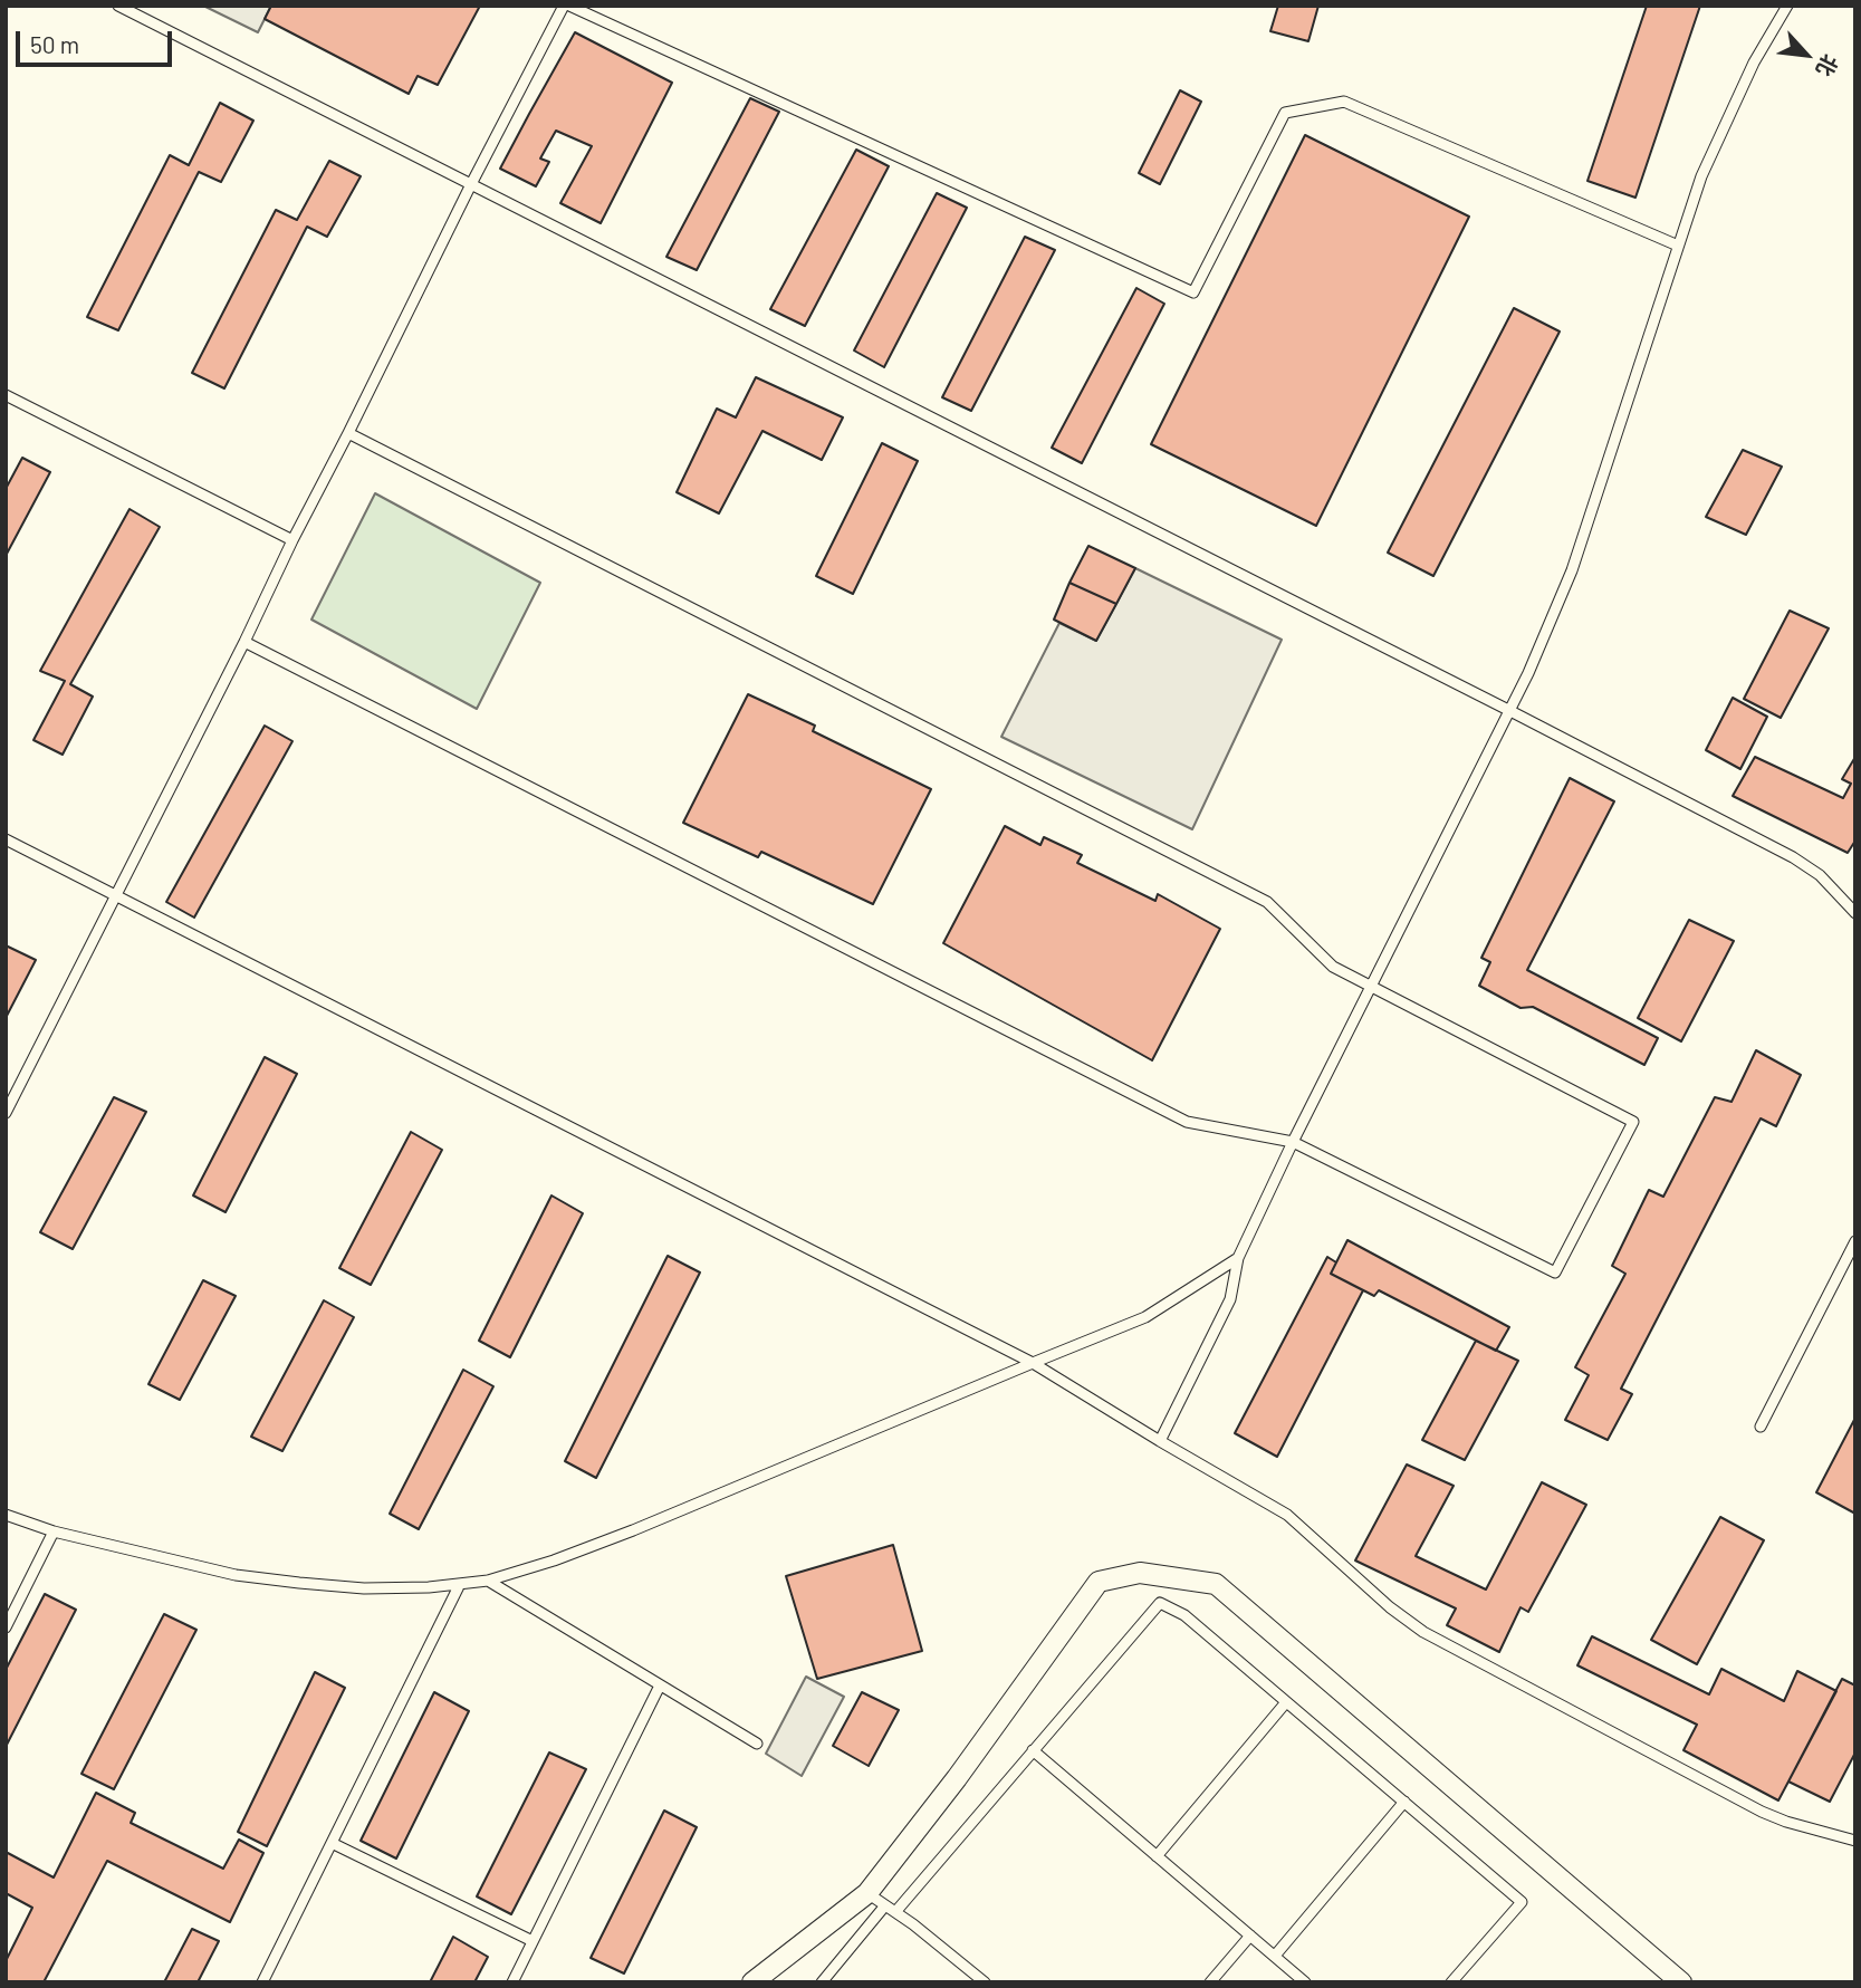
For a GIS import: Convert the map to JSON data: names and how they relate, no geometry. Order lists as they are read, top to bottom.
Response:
{
  "scale_bar": "50 m",
  "north": "bottom right"
}
